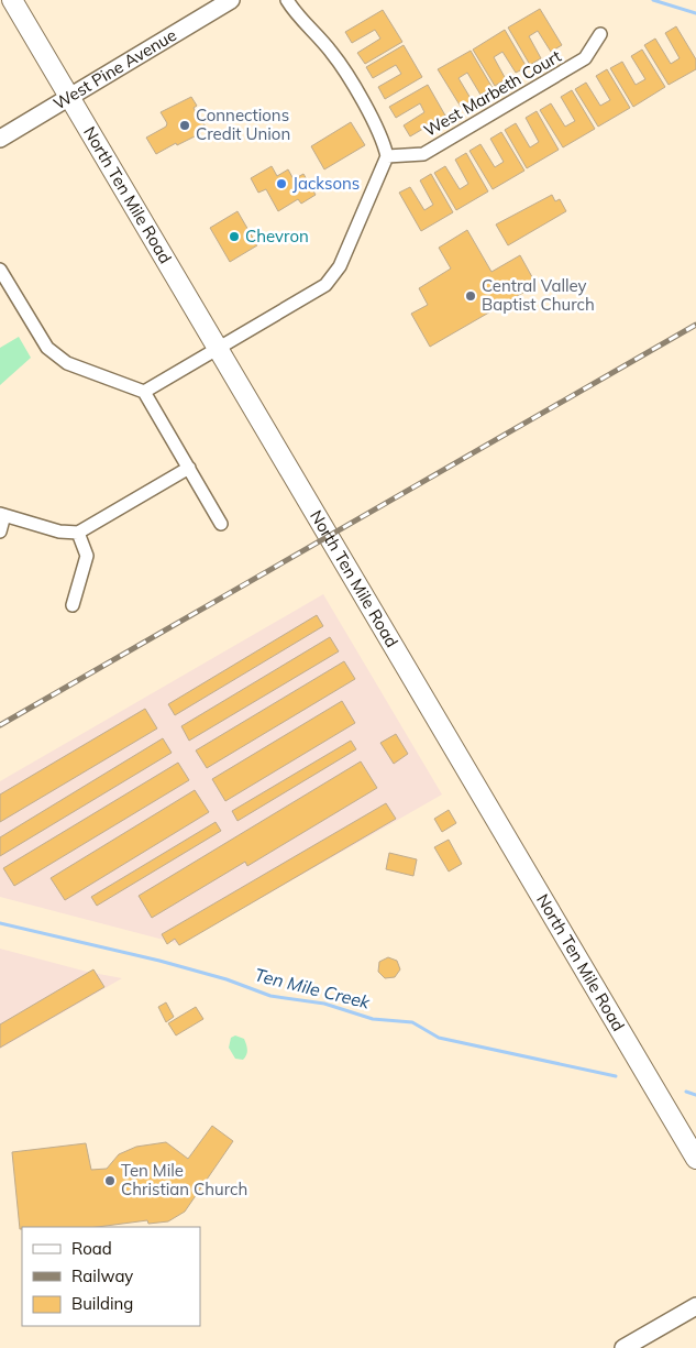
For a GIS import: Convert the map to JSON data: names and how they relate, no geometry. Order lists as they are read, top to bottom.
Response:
{
  "streets": {
    "main road": ["North Ten Mile Road"],
    "street": ["West Pine Avenue", "West Marbeth Court"]
  },
  "crossings": [
    ["West Pine Avenue", "North Ten Mile Road"]
  ],
  "water": ["Ten Mile Creek"],
  "places": [
    "Connections Credit Union",
    "Jacksons",
    "Chevron",
    "Central Valley Baptist Church",
    "Ten Mile Christian Church"
  ],
  "legend": ["Road", "Railway", "Building"]
}
